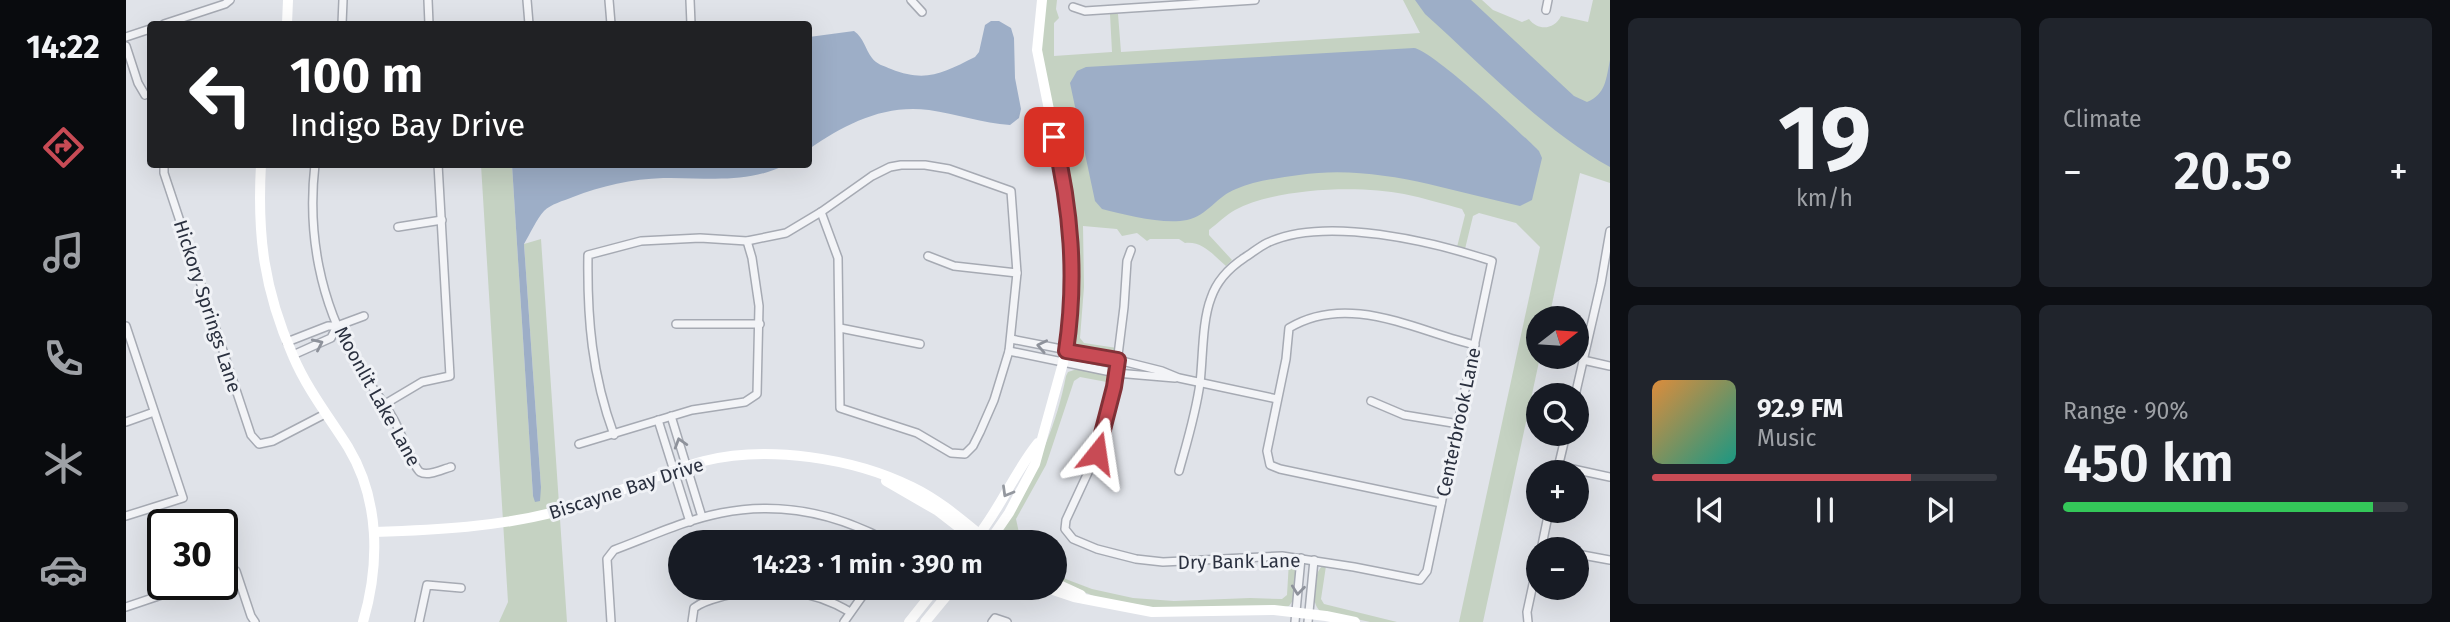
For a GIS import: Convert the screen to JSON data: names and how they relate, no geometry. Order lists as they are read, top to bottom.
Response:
{
  "streets": {
    "street": [
      "Hickory Springs Lane",
      "Moonlit Lake Lane",
      "Centerbrook Lane",
      "Biscayne Bay Drive",
      "Dry Bank Lane"
    ]
  },
  "crossings": [
    ["Centerbrook Lane", "Dry Bank Lane"]
  ],
  "north": "right",
  "page": {
    "tabs": "14:22",
    "tile": [
      ["19", "km/h"],
      "Climate",
      ["Range · 90%", "450 km"]
    ],
    "turn": ["100 m", "Indigo Bay Drive"],
    "heat": ["−", "20.5°", "+"],
    "map_buttons": ["+", "−"],
    "song": ["92.9 FM", "Music"],
    "limit": "30",
    "trip": "14:23 · 1 min · 390 m"
  }
}
